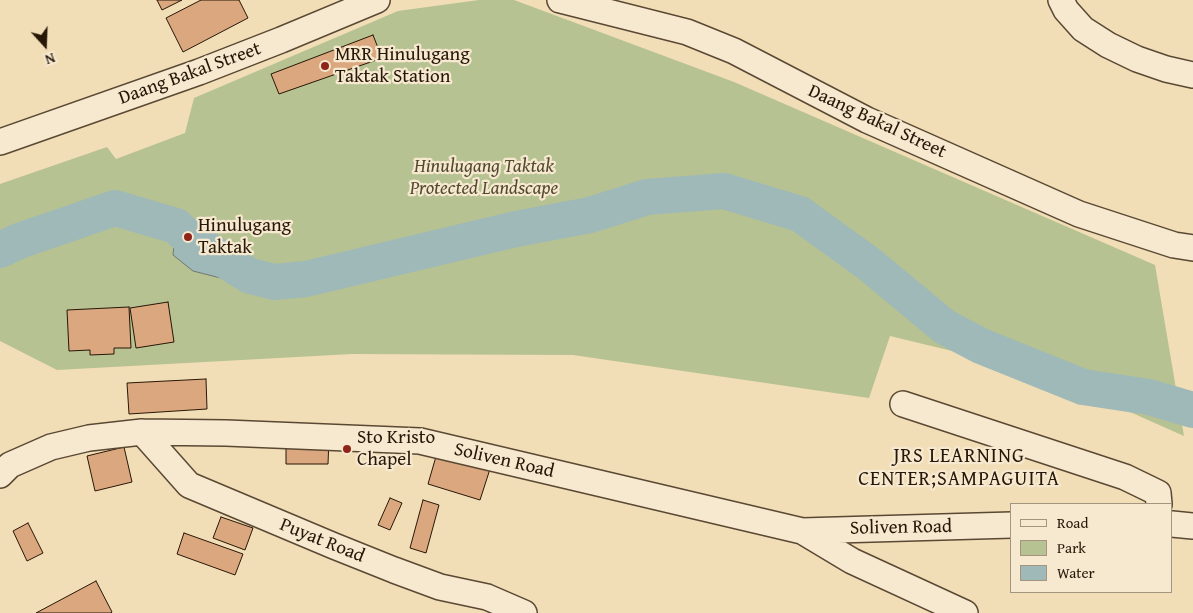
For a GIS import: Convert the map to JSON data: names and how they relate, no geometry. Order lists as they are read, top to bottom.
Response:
{
  "streets": {
    "street": ["Daang Bakal Street", "Soliven Road", "Puyat Road"]
  },
  "crossings": [
    ["Soliven Road", "Puyat Road"]
  ],
  "districts": ["JRS LEARNING CENTER;SAMPAGUITA"],
  "parks": ["Hinulugang Taktak Protected Landscape"],
  "places": ["MRR Hinulugang Taktak Station", "Hinulugang Taktak", "Sto Kristo Chapel"],
  "legend": ["Road", "Park", "Water"],
  "north": "bottom"
}
